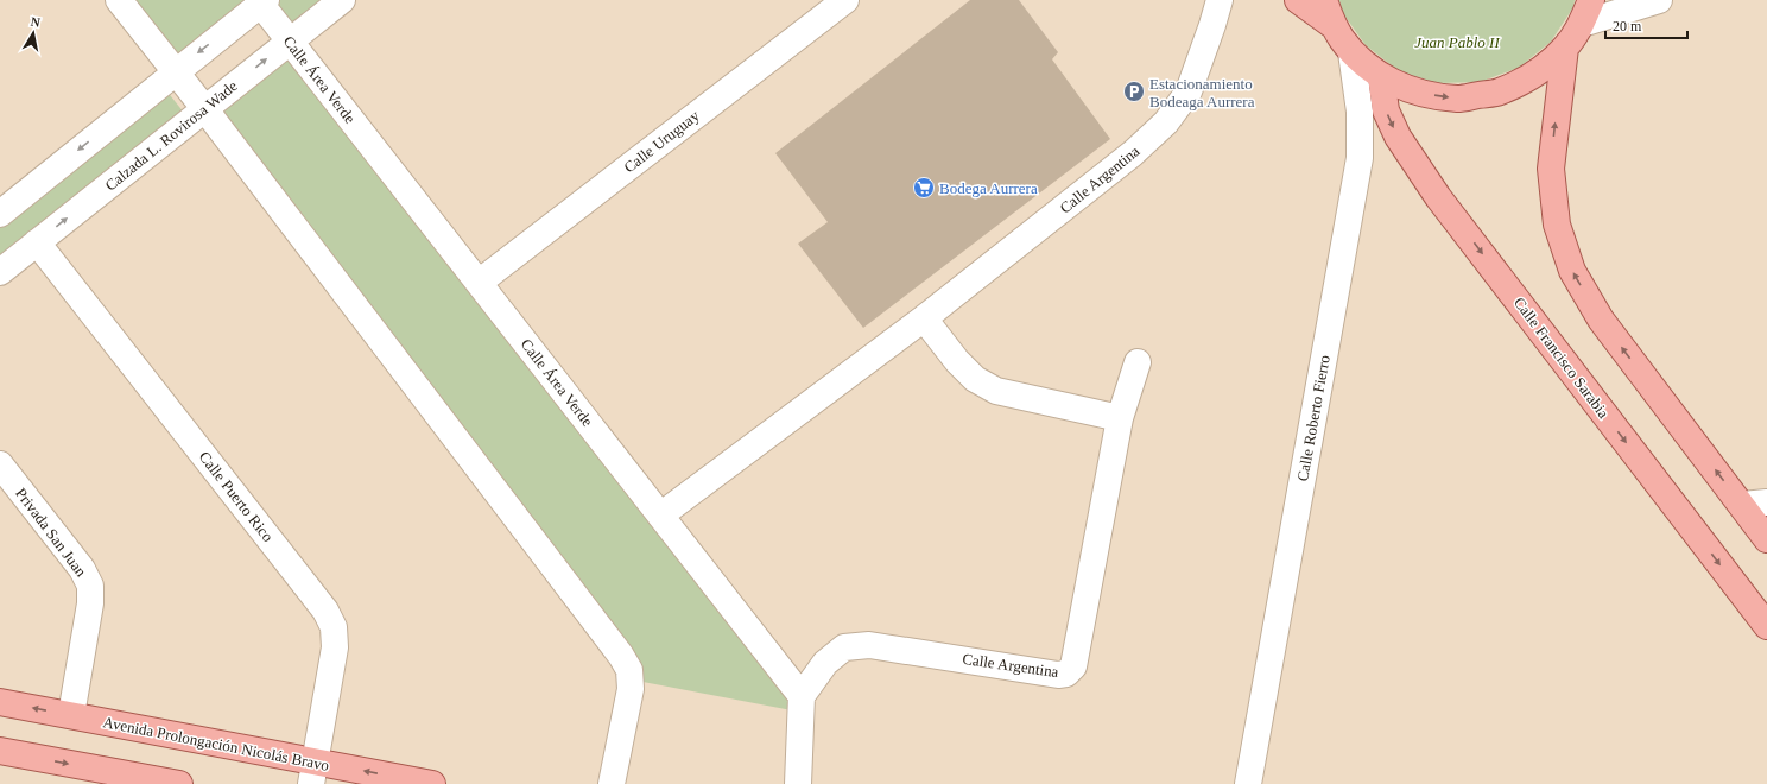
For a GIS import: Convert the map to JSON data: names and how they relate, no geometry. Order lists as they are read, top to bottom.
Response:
{
  "streets": {
    "main road": ["Calle Francisco Sarabia", "Avenida Prolongación Nicolás Bravo"],
    "street": [
      "Calle Área Verde",
      "Calzada L. Rovirosa Wade",
      "Calle Uruguay",
      "Calle Argentina",
      "Calle Roberto Fierro",
      "Calle Puerto Rico",
      "Privada San Juan"
    ]
  },
  "crossings": [
    ["Calle Área Verde", "Calzada L. Rovirosa Wade"],
    ["Calle Área Verde", "Calle Uruguay"],
    ["Calle Área Verde", "Calle Argentina"],
    ["Calzada L. Rovirosa Wade", "Calle Puerto Rico"],
    ["Calle Puerto Rico", "Avenida Prolongación Nicolás Bravo"],
    ["Privada San Juan", "Avenida Prolongación Nicolás Bravo"]
  ],
  "parks": ["Juan Pablo II"],
  "places": {
    "parking": ["Estacionamiento Bodeaga Aurrera"],
    "supermarket": ["Bodega Aurrera"]
  },
  "scale_bar": "20 m",
  "north": "top"
}
